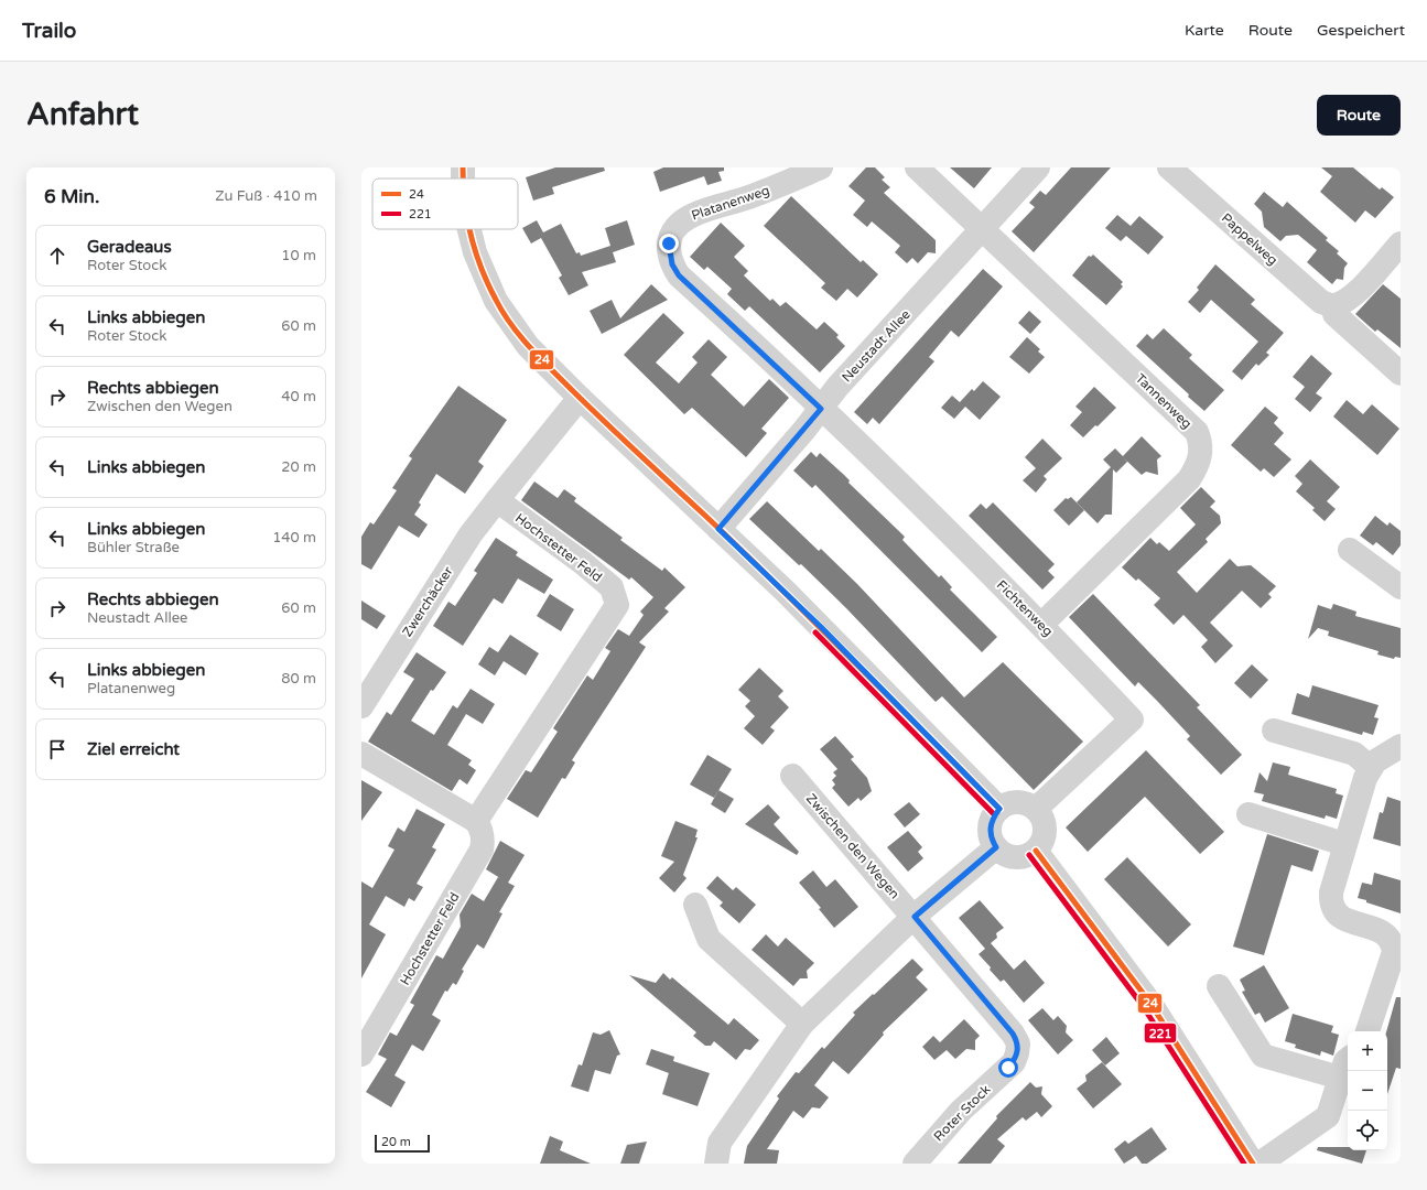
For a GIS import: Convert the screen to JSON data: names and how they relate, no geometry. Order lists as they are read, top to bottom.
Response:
{
  "streets": {
    "street": [
      "Platanenweg",
      "Pappelweg",
      "Neustadt Allee",
      "Tannenweg",
      "Hochstetter Feld",
      "Zwerchäcker",
      "Fichtenweg",
      "Zwischen den Wegen",
      "Roter Stock"
    ]
  },
  "crossings": [
    ["Platanenweg", "Neustadt Allee"],
    ["Platanenweg", "Fichtenweg"],
    ["Neustadt Allee", "Tannenweg"],
    ["Neustadt Allee", "Fichtenweg"],
    ["Tannenweg", "Fichtenweg"],
    ["Hochstetter Feld", "Zwerchäcker"],
    ["Zwischen den Wegen", "Roter Stock"]
  ],
  "lines": ["transit line 24", "transit line 221"],
  "legend": ["24", "221"],
  "scale_bar": "20 m",
  "page": {
    "header": "Trailo",
    "nav": ["Karte", "Route", "Gespeichert"],
    "buttons": "Route",
    "title": "Anfahrt",
    "heading": ["6 Min.", "Zu Fuß · 410 m"],
    "list": [
      ["Geradeaus", "Roter Stock", "10 m"],
      ["Links abbiegen", "Roter Stock", "60 m"],
      ["Rechts abbiegen", "Zwischen den Wegen", "40 m"],
      ["Links abbiegen", "20 m"],
      ["Links abbiegen", "Bühler Straße", "140 m"],
      ["Rechts abbiegen", "Neustadt Allee", "60 m"],
      ["Links abbiegen", "Platanenweg", "80 m"],
      "Ziel erreicht"
    ],
    "map_buttons": ["+", "−"],
    "scale": "20 m"
  }
}
